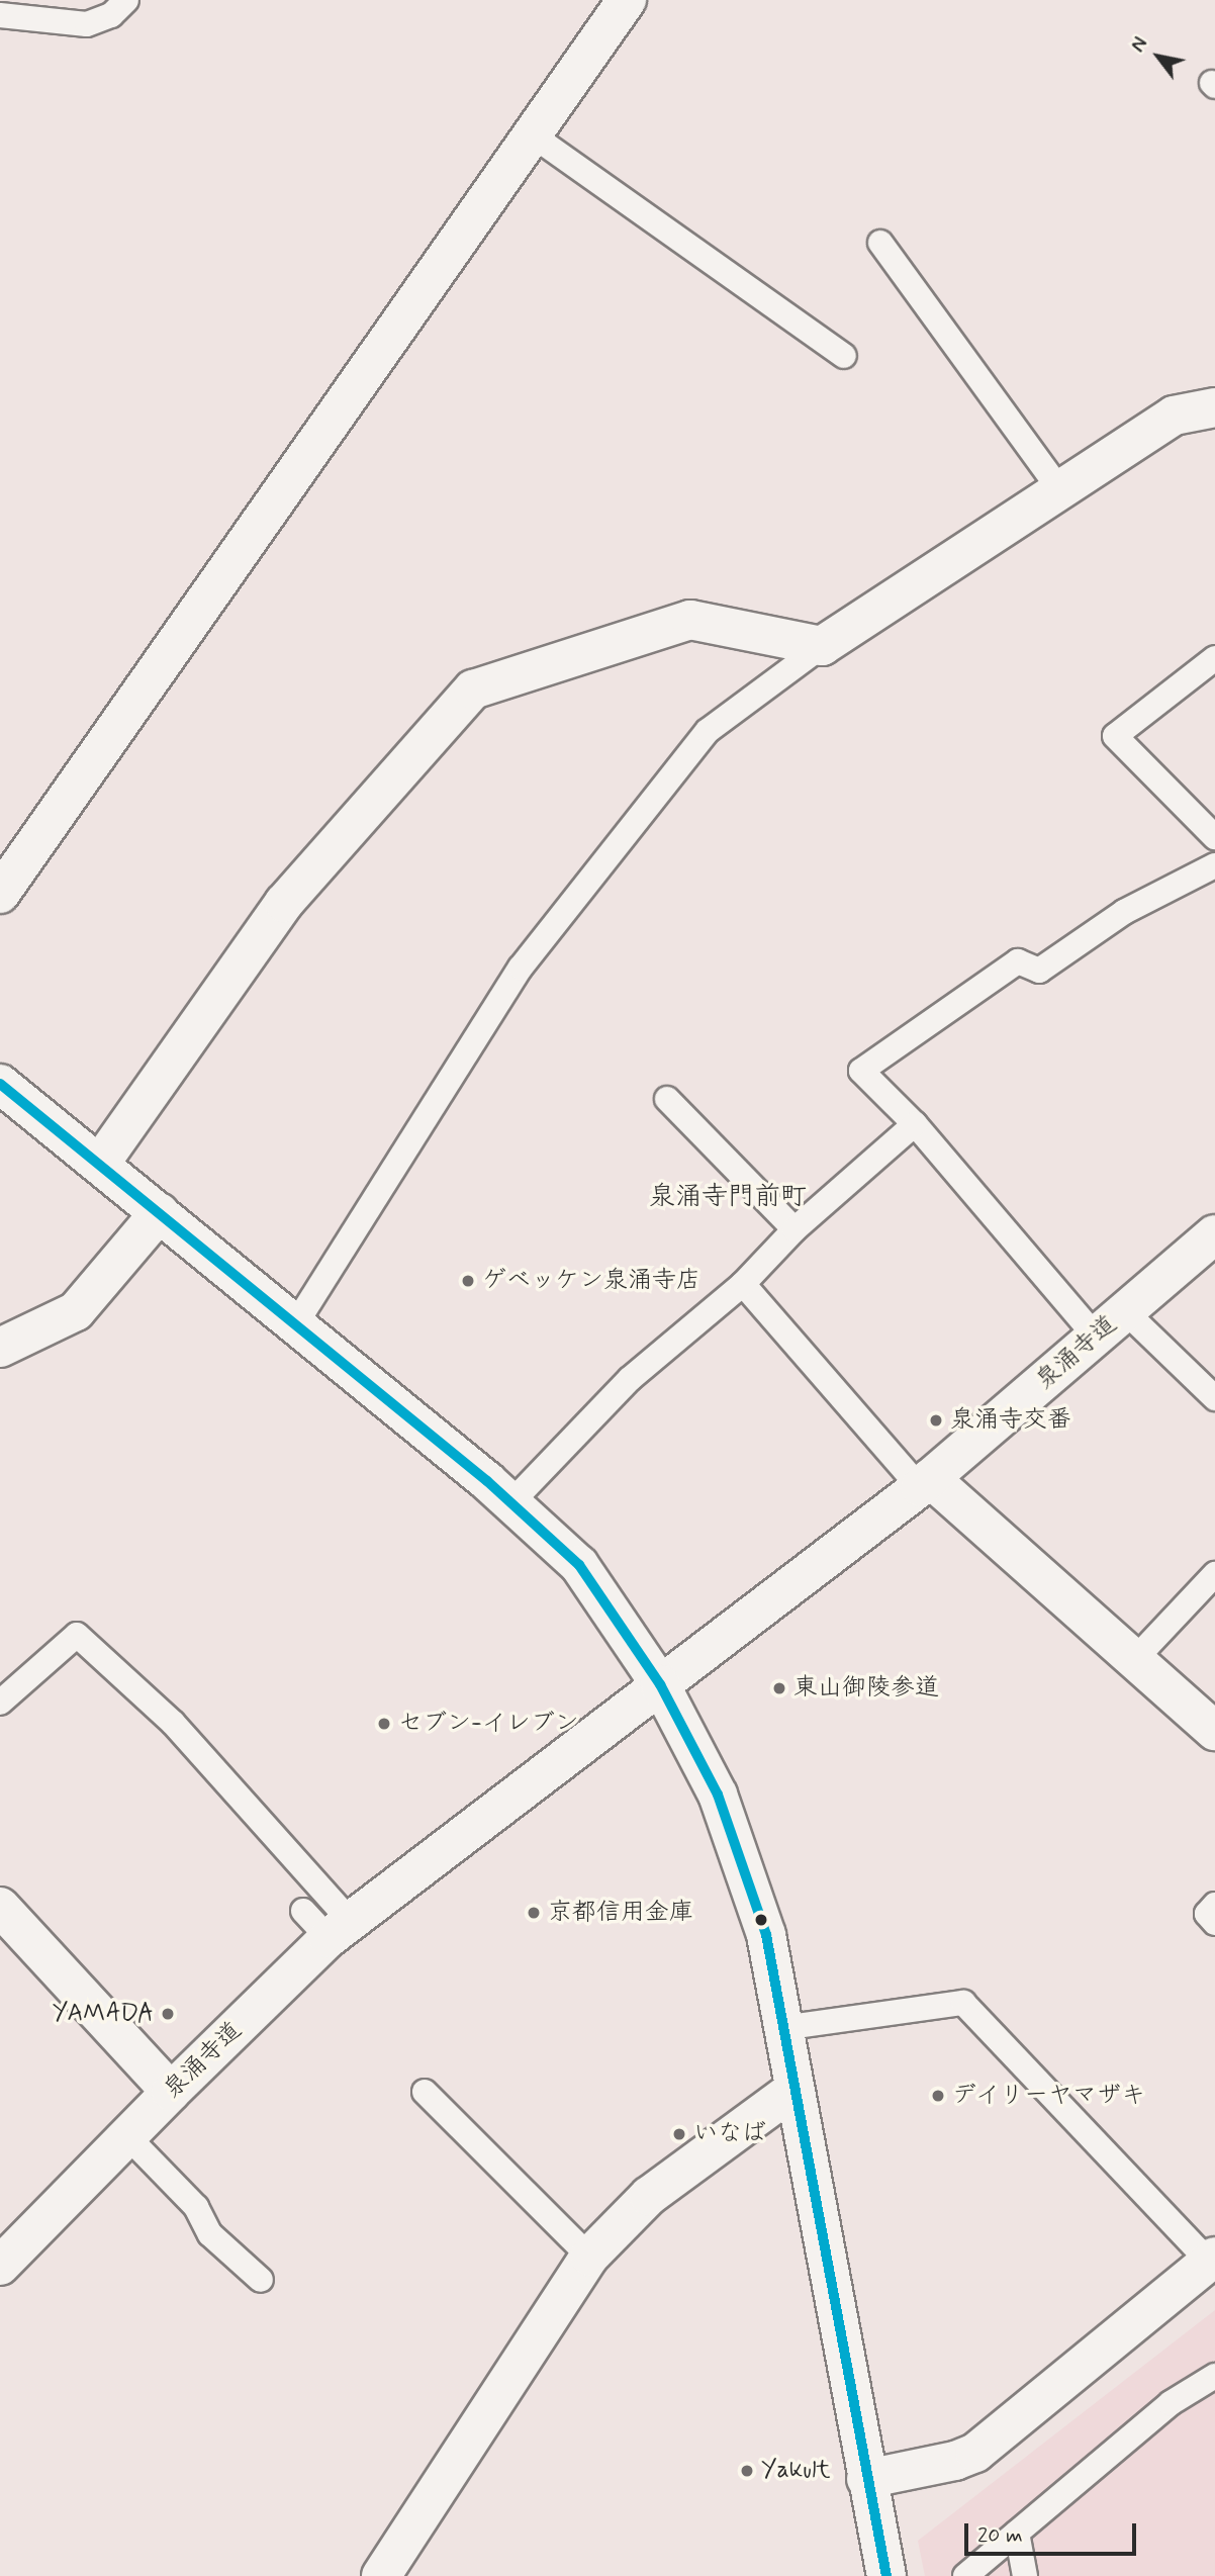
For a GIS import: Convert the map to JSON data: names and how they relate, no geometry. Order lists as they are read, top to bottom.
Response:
{
  "streets": {
    "street": ["泉涌寺道"]
  },
  "districts": ["泉涌寺門前町"],
  "places": [
    "ゲベッケン泉涌寺店",
    "泉涌寺交番",
    "東山御陵参道",
    "セブン-イレブン",
    "京都信用金庫",
    "YAMADA",
    "デイリーヤマザキ",
    "いなば",
    "Yakult"
  ],
  "scale_bar": "20 m",
  "north": "top left"
}
